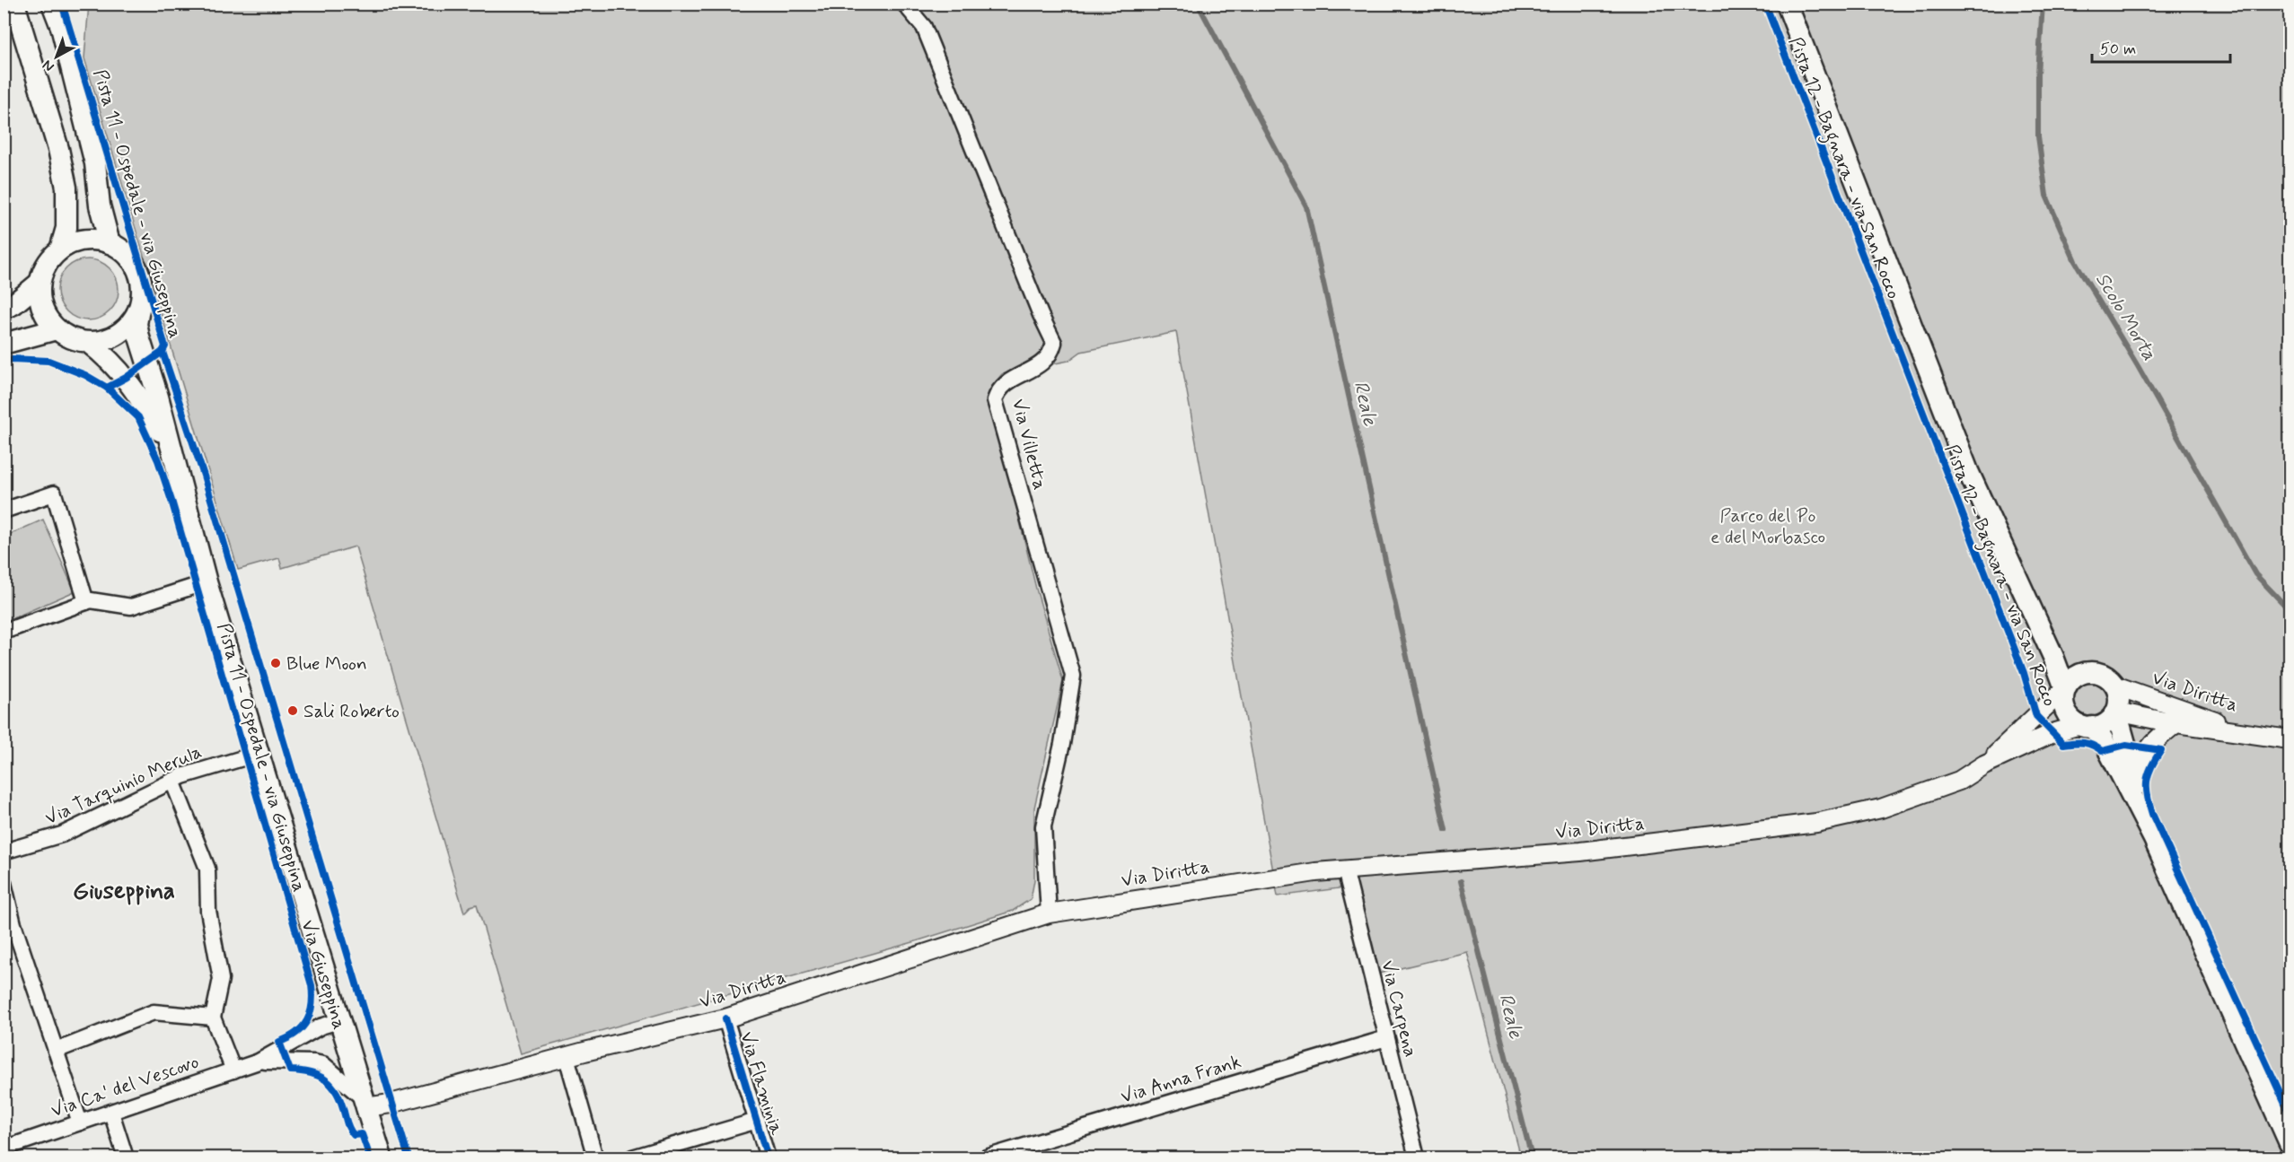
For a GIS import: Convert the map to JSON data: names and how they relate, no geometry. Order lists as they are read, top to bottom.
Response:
{
  "streets": {
    "main road": ["Via Giuseppina"],
    "street": [
      "Via Villetta",
      "Via Diritta",
      "Via Tarquinio Merula",
      "Via Carpena",
      "Via Anna Frank",
      "Via Flaminia",
      "Via Ca' del Vescovo"
    ],
    "cycle path": ["Pista 12 - Bagnara - via San Rocco", "Pista 11 - Ospedale - via Giuseppina"]
  },
  "crossings": [
    ["Via Villetta", "Via Diritta"],
    ["Via Diritta", "Via Giuseppina"],
    ["Via Diritta", "Via Carpena"],
    ["Via Diritta", "Via Flaminia"],
    ["Via Diritta", "Via Ca' del Vescovo"],
    ["Via Tarquinio Merula", "Via Giuseppina"],
    ["Via Giuseppina", "Via Ca' del Vescovo"],
    ["Via Carpena", "Via Anna Frank"]
  ],
  "districts": ["Giuseppina"],
  "water": ["Scolo Morta", "Reale"],
  "parks": ["Parco del Po e del Morbasco"],
  "places": ["Blue Moon", "Sali Roberto"],
  "scale_bar": "50 m",
  "north": "bottom left"
}
